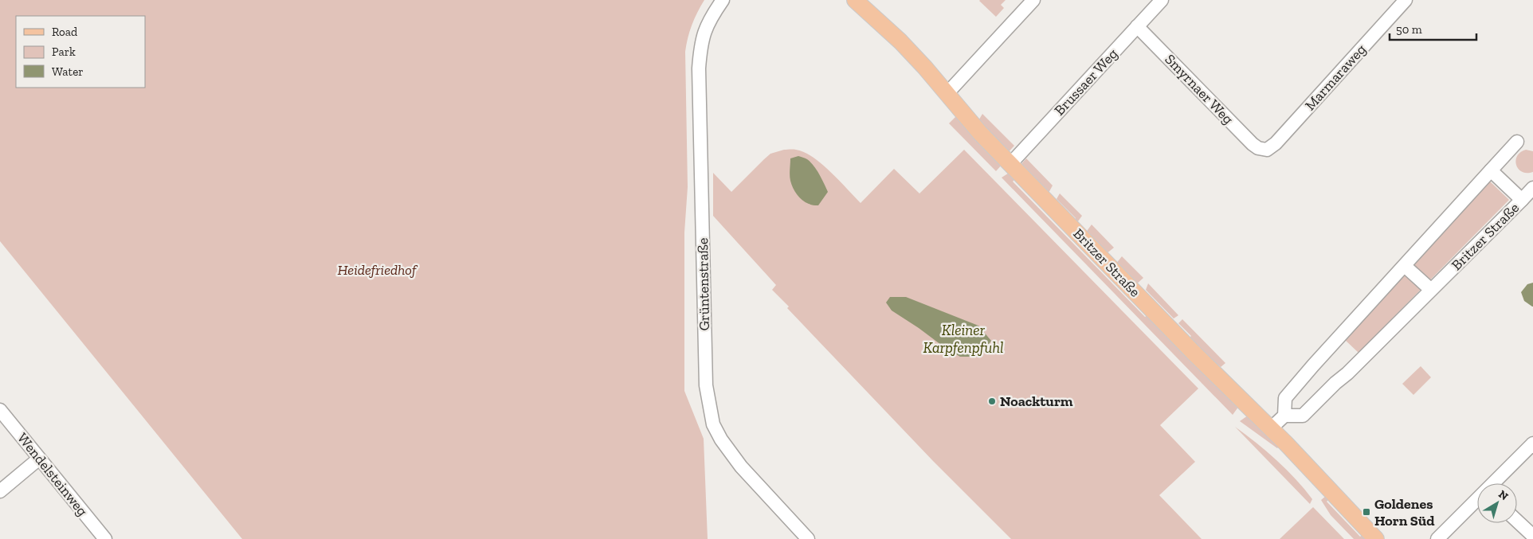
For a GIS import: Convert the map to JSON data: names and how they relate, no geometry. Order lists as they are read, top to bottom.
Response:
{
  "streets": {
    "main road": ["Britzer Straße"],
    "street": [
      "Marmaraweg",
      "Brussaer Weg",
      "Smyrnaer Weg",
      "Grüntenstraße",
      "Wendelsteinweg"
    ]
  },
  "crossings": [
    ["Marmaraweg", "Smyrnaer Weg"],
    ["Brussaer Weg", "Smyrnaer Weg"],
    ["Brussaer Weg", "Britzer Straße"]
  ],
  "water": ["Kleiner Karpfenpfuhl"],
  "parks": ["Heidefriedhof"],
  "places": {
    "other": ["Noackturm"],
    "transit": ["Goldenes Horn Süd"]
  },
  "legend": ["Road", "Park", "Water"],
  "scale_bar": "50 m",
  "north": "top right"
}
